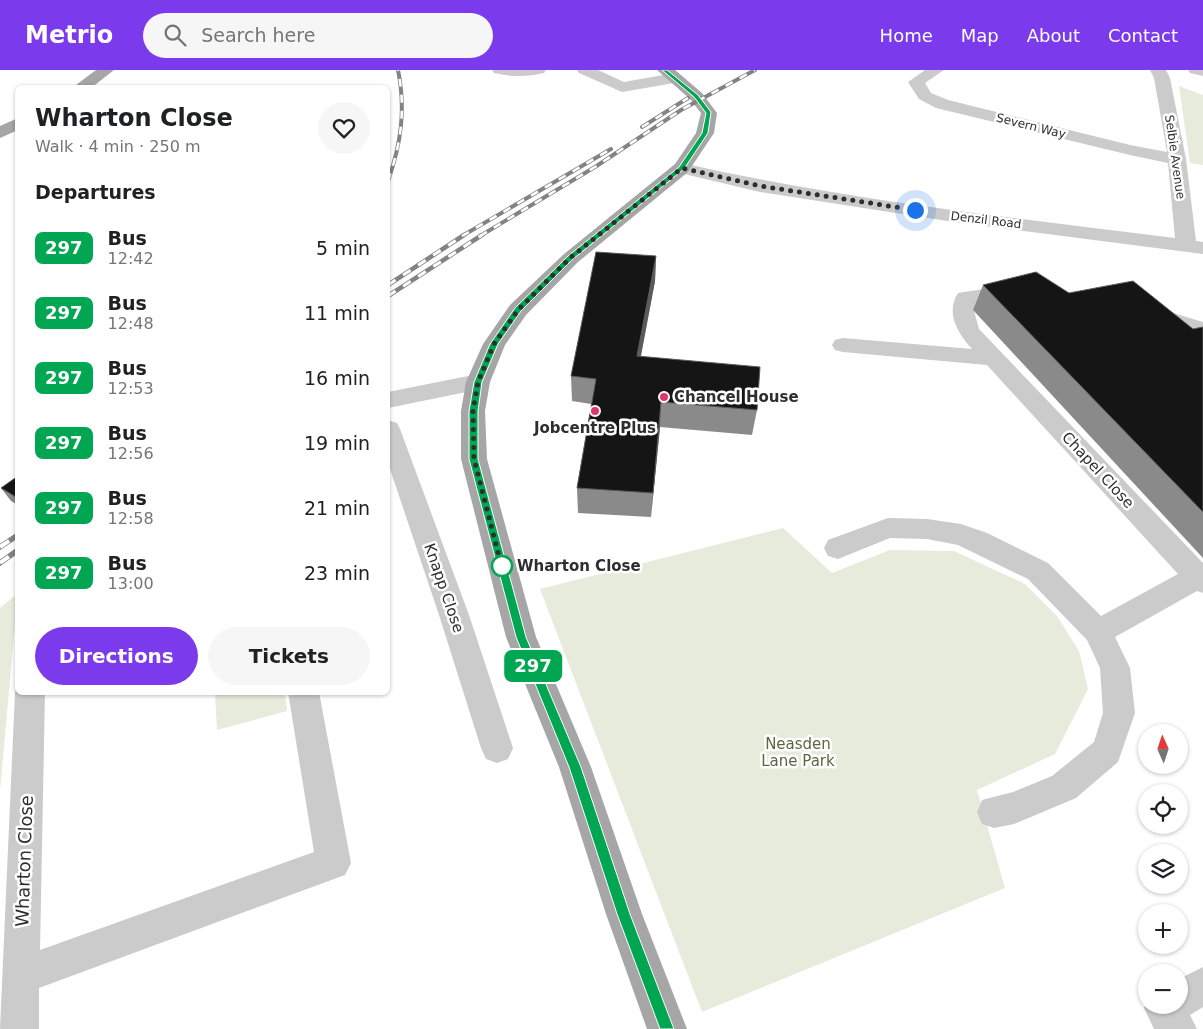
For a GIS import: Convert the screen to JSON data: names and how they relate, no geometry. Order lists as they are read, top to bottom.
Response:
{
  "streets": {
    "street": [
      "Severn Way",
      "Selbie Avenue",
      "Denzil Road",
      "Chapel Close",
      "Knapp Close",
      "Wharton Close"
    ]
  },
  "crossings": [
    ["Severn Way", "Selbie Avenue"],
    ["Selbie Avenue", "Denzil Road"]
  ],
  "parks": ["Neasden Lane Park"],
  "places": ["Chancel House", "Jobcentre Plus", "Wharton Close"],
  "lines": ["bus line 297"],
  "north": "top",
  "page": {
    "header": "Metrio",
    "search": "Search here",
    "nav": [
      "Home",
      "Map",
      "About",
      "Contact"
    ],
    "on_map": "297",
    "heading": [
      ["Wharton Close", "Walk · 4 min · 250 m"],
      "Departures"
    ],
    "list": [
      {
        "mark": "297",
        "name": "Bus",
        "note": "12:42",
        "value": "5 min"
      },
      {
        "mark": "297",
        "name": "Bus",
        "note": "12:48",
        "value": "11 min"
      },
      {
        "mark": "297",
        "name": "Bus",
        "note": "12:53",
        "value": "16 min"
      },
      {
        "mark": "297",
        "name": "Bus",
        "note": "12:56",
        "value": "19 min"
      },
      {
        "mark": "297",
        "name": "Bus",
        "note": "12:58",
        "value": "21 min"
      },
      {
        "mark": "297",
        "name": "Bus",
        "note": "13:00",
        "value": "23 min"
      }
    ],
    "buttons": ["Directions", "Tickets"],
    "map_buttons": ["+", "−"]
  }
}
